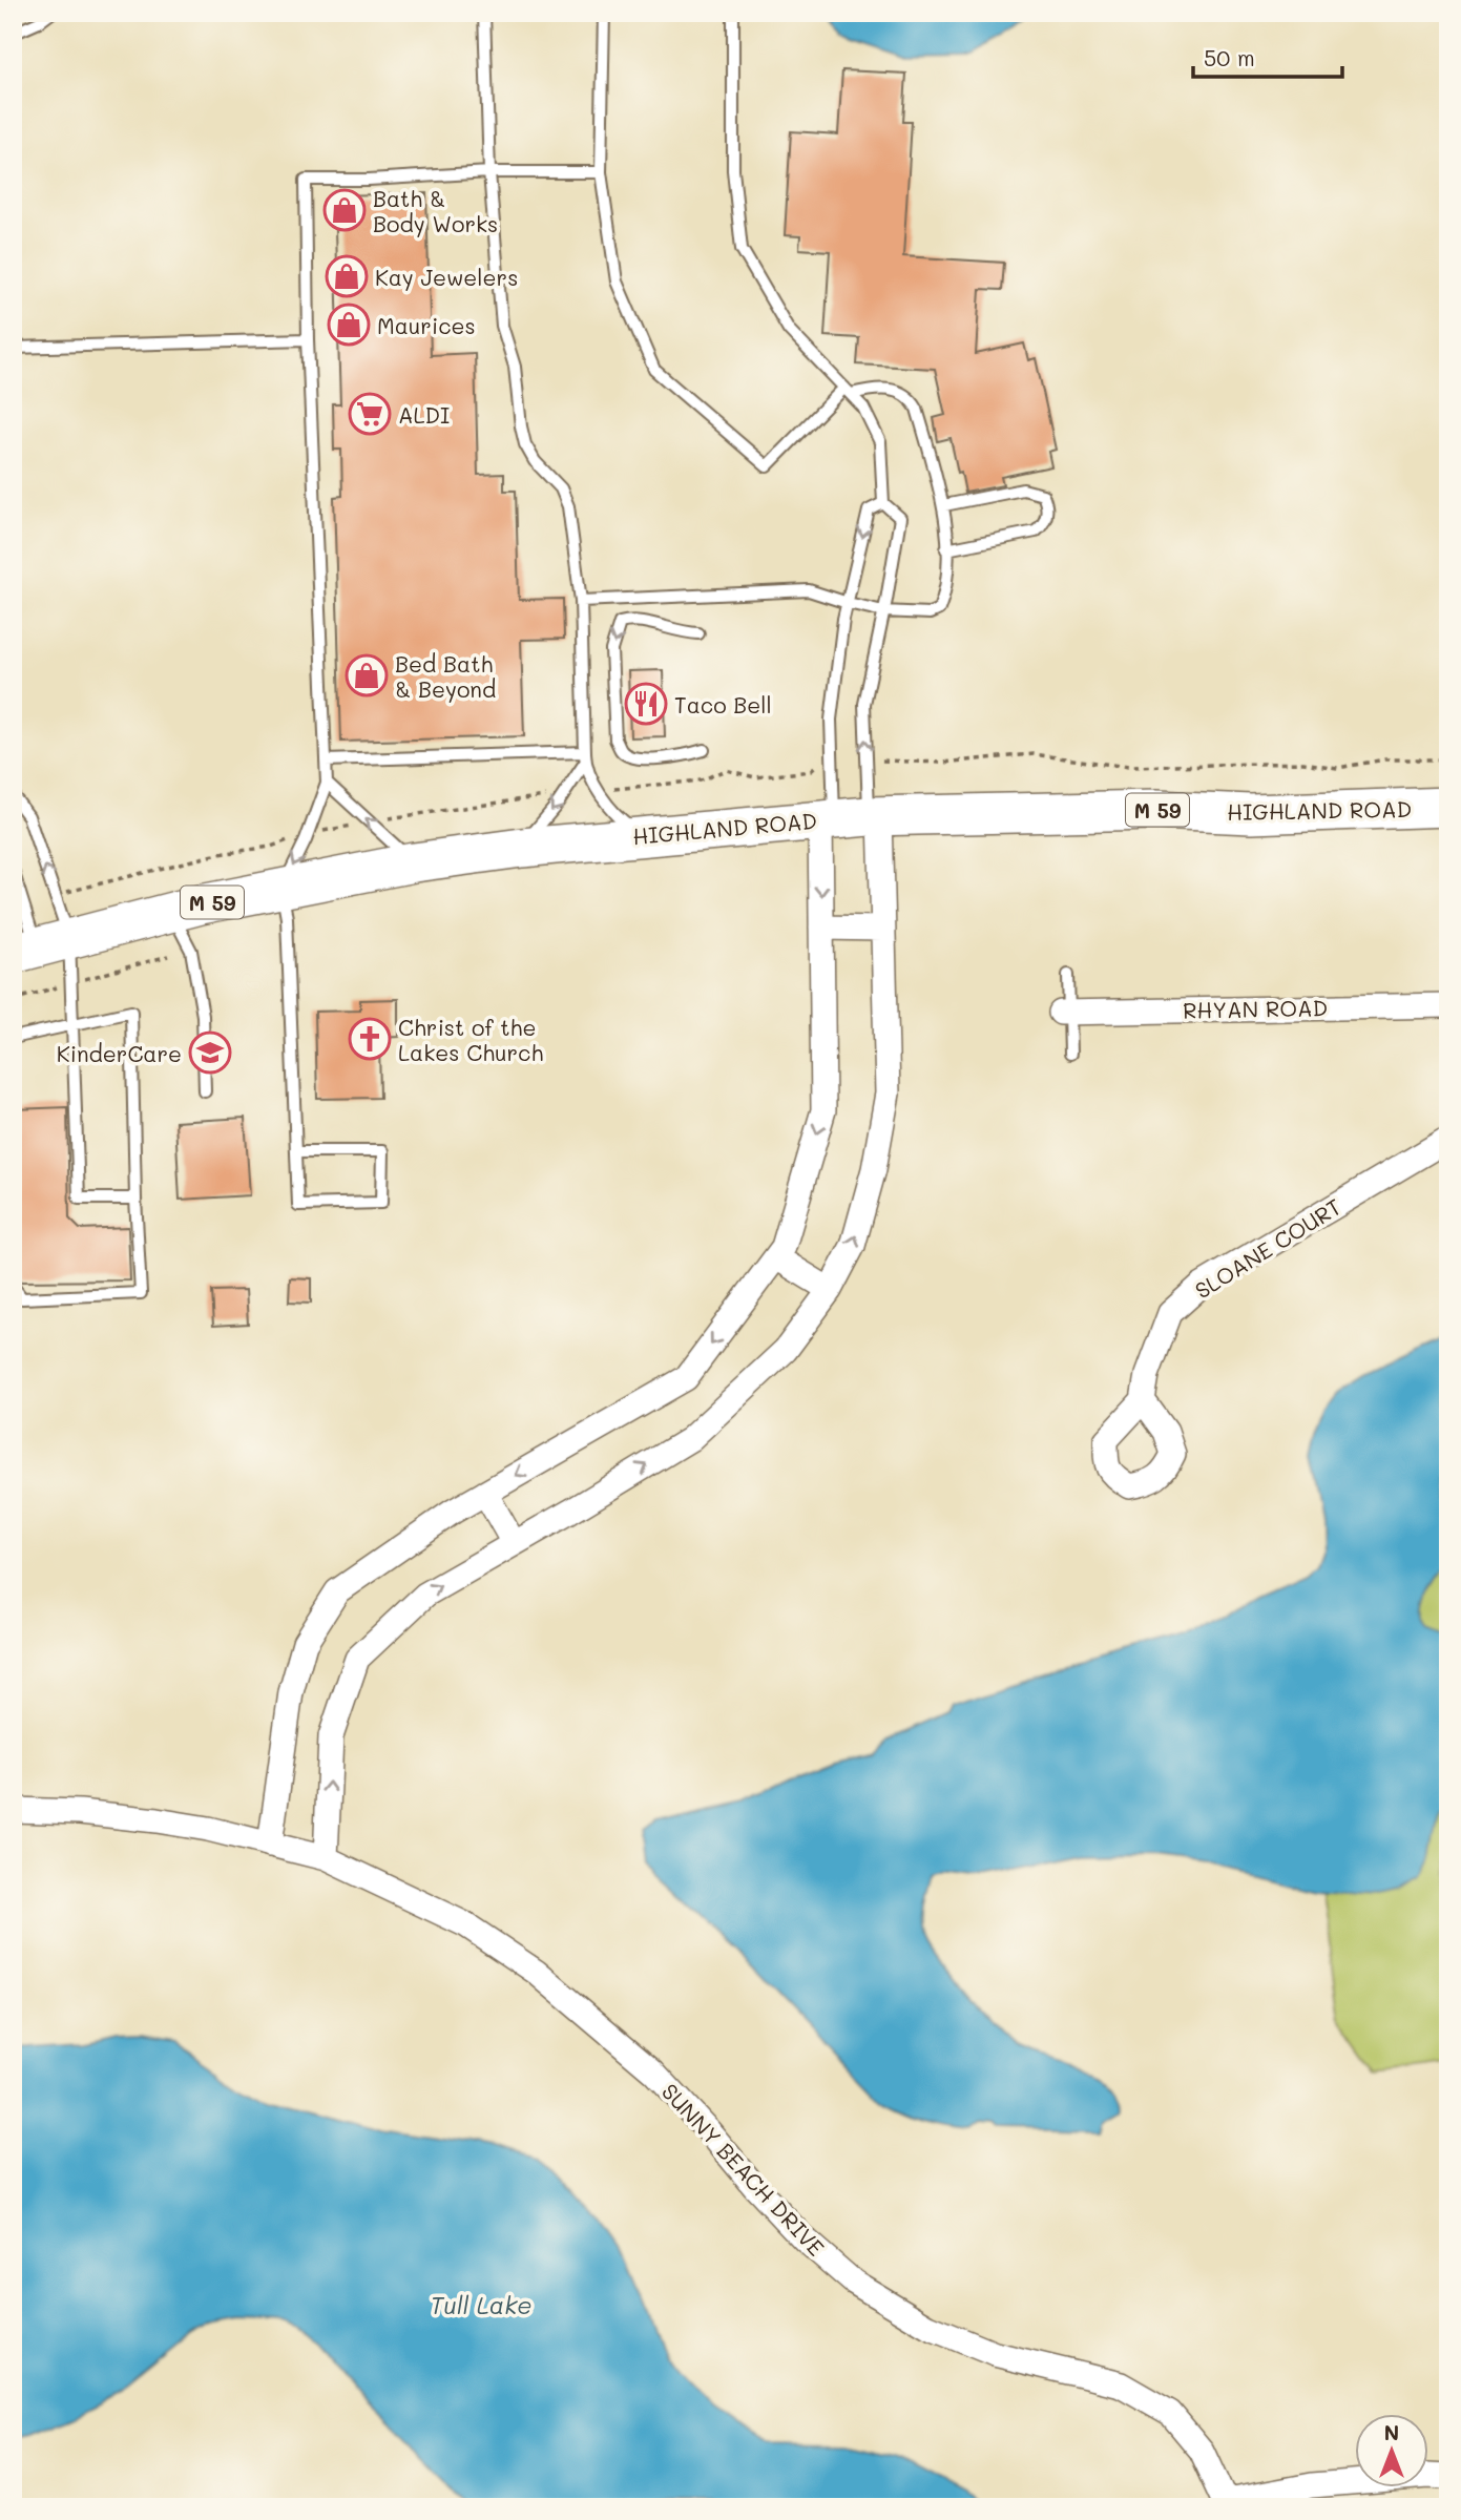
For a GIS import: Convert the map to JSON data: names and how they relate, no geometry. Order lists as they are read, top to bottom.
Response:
{
  "streets": {
    "highway": ["M 59", "HIGHLAND ROAD"],
    "street": ["RHYAN ROAD", "SLOANE COURT", "SUNNY BEACH DRIVE"]
  },
  "water": ["Tull Lake"],
  "places": {
    "shop": [
      "Bath & Body Works",
      "Kay Jewelers",
      "Maurices",
      "Bed Bath & Beyond"
    ],
    "supermarket": ["ALDI"],
    "restaurant": ["Taco Bell"],
    "church": ["Christ of the Lakes Church"],
    "school or university": ["KinderCare"]
  },
  "scale_bar": "50 m",
  "north": "top"
}
